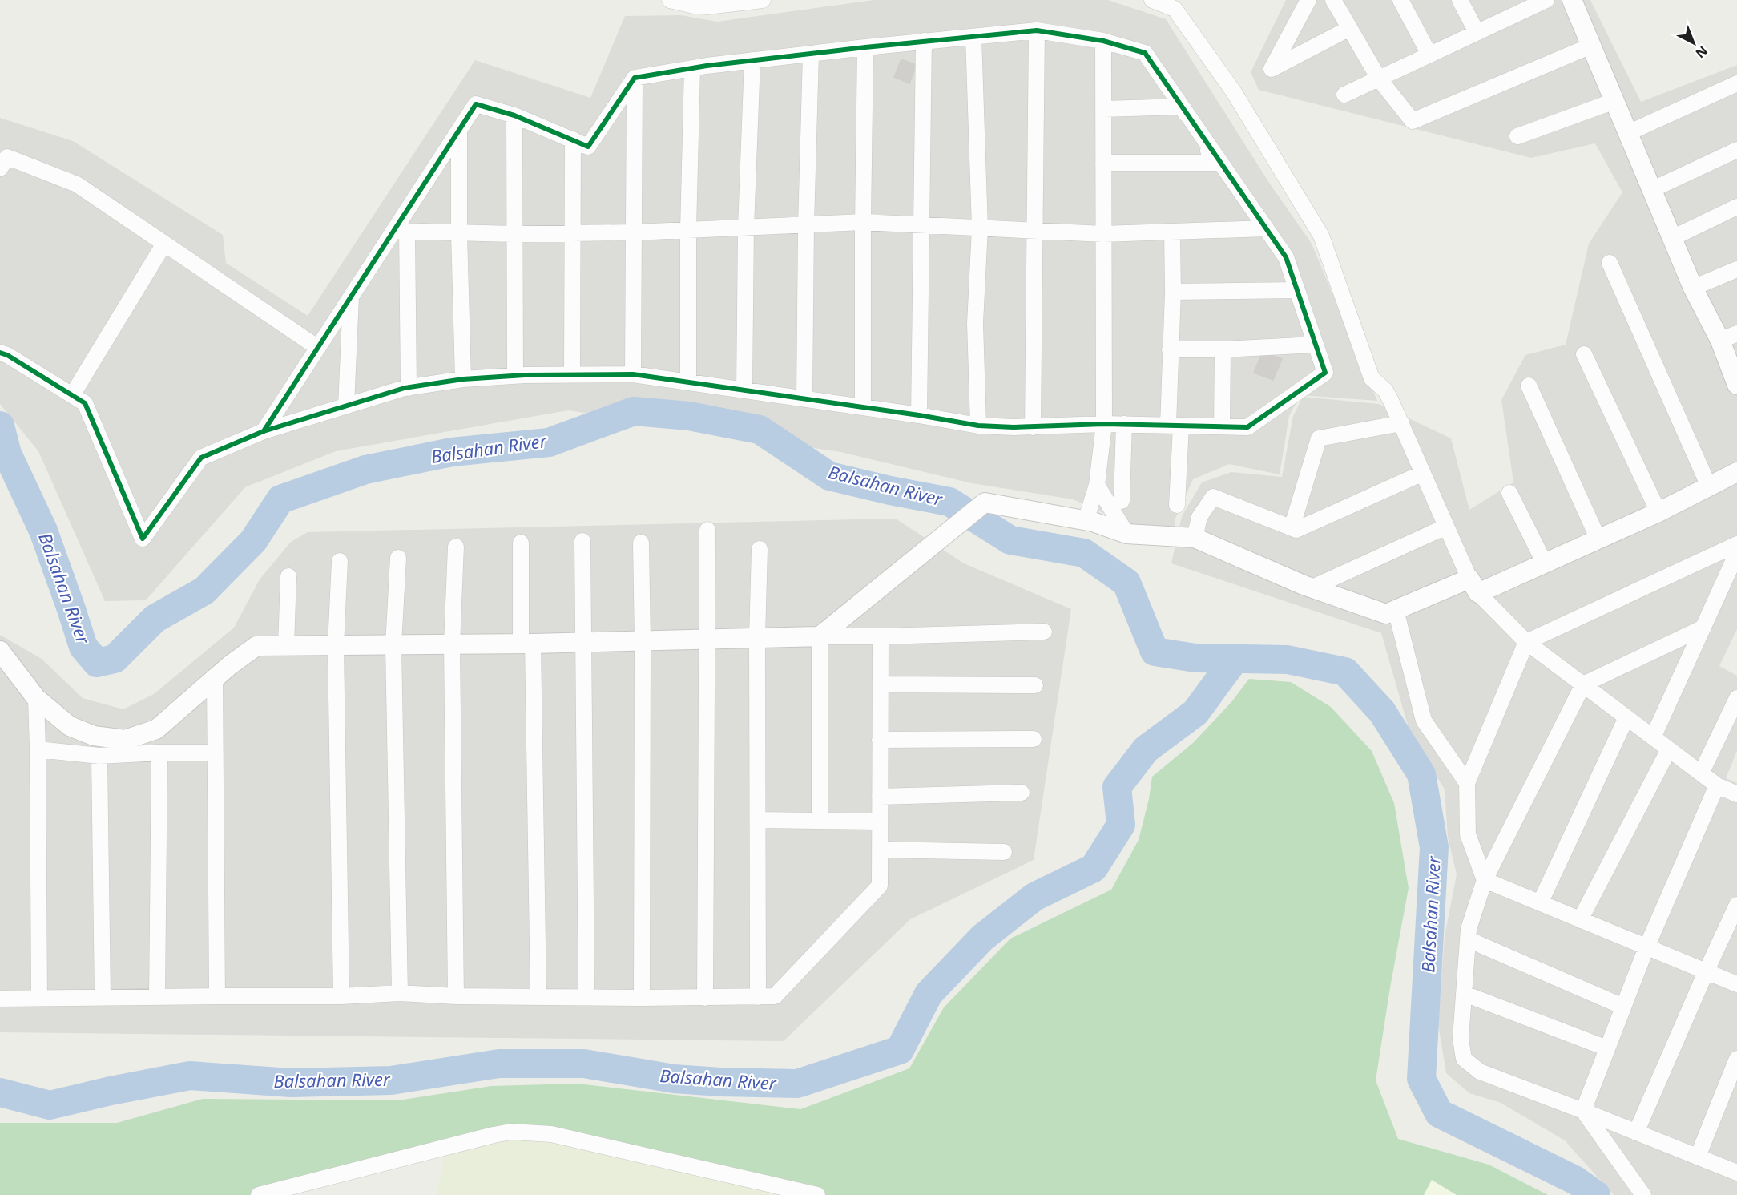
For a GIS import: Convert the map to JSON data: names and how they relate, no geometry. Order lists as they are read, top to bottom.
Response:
{
  "water": ["Balsahan River"],
  "north": "bottom right"
}
